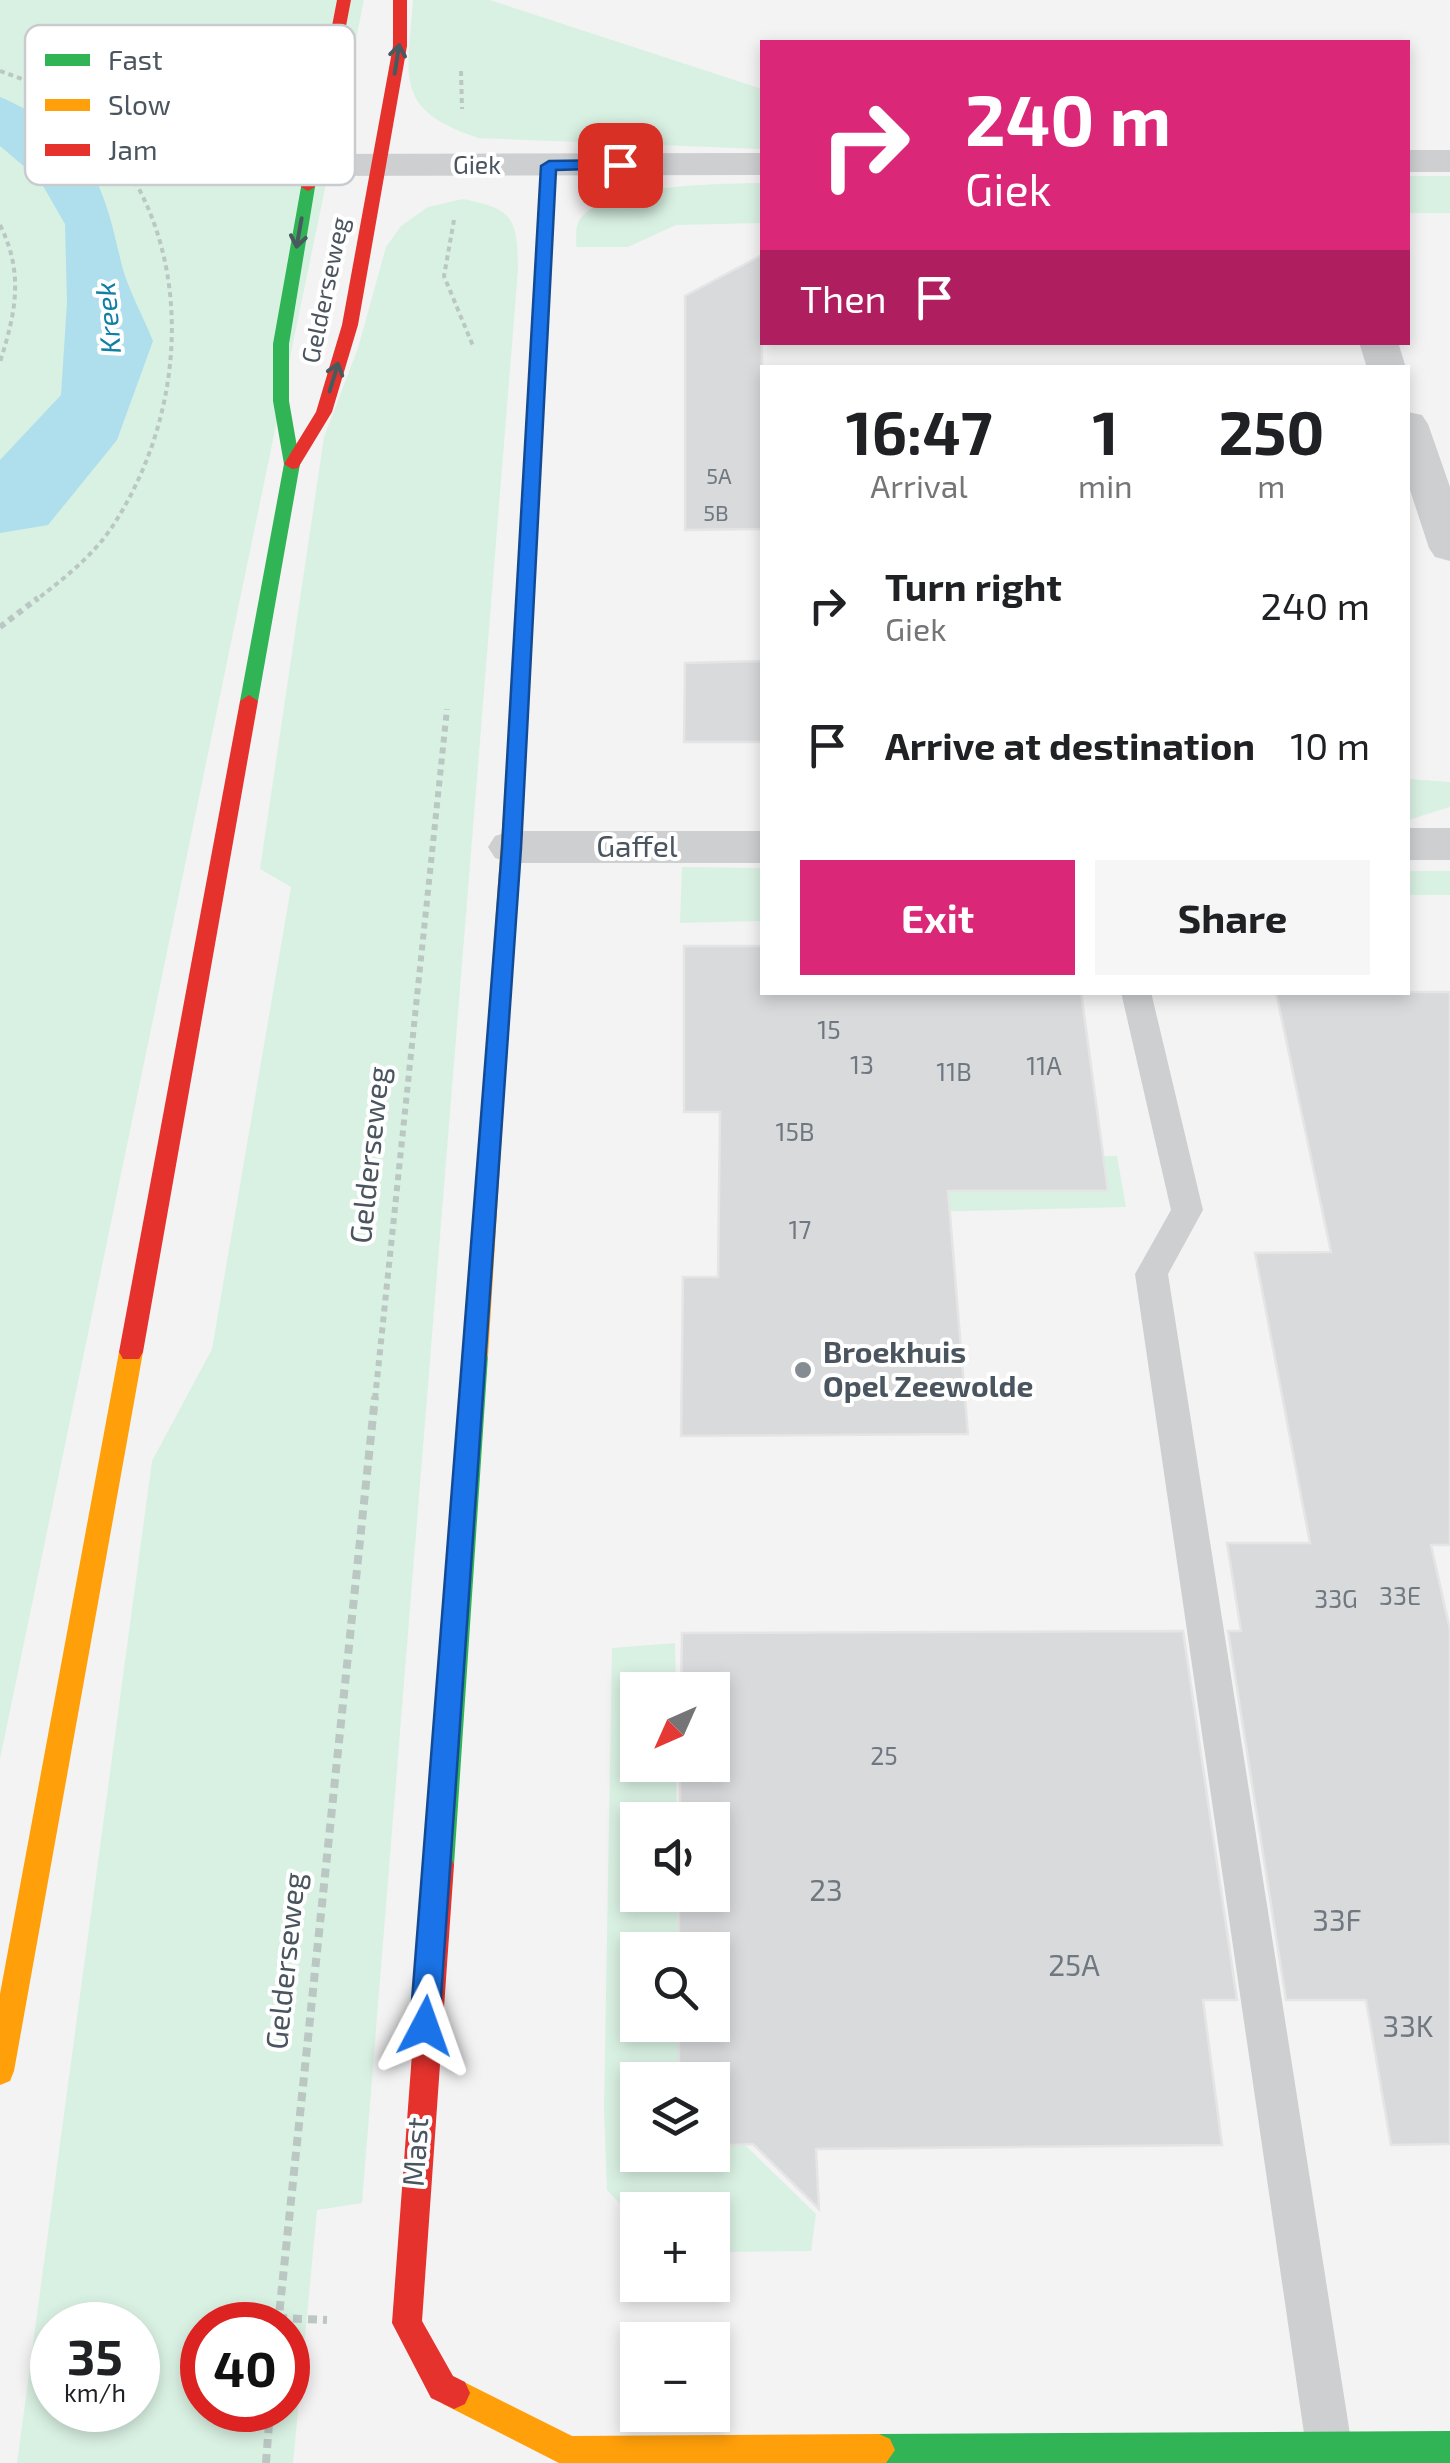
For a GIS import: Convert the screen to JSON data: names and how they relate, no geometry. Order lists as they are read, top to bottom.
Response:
{
  "streets": {
    "street": [
      "Giek",
      "Gelderseweg",
      "Gaffel",
      "Mast"
    ]
  },
  "crossings": [
    ["Giek", "Gelderseweg"],
    ["Giek", "Mast"],
    ["Gaffel", "Mast"]
  ],
  "water": ["Kreek"],
  "places": ["Broekhuis Opel Zeewolde"],
  "house_numbers": [
    "5A",
    "5B",
    "15",
    "13",
    "11A",
    "11B",
    "15B",
    "17",
    "33E",
    "33G",
    "25",
    "23",
    "33F",
    "25A",
    "33K"
  ],
  "legend": ["Fast", "Slow", "Jam"],
  "north": "bottom left",
  "page": {
    "turn": ["240 m", "Giek"],
    "then": "Then",
    "eta": [
      "16:47",
      "Arrival",
      "1",
      "min",
      "250",
      "m"
    ],
    "list": [
      {
        "name": "Turn right",
        "note": "Giek",
        "value": "240 m"
      },
      {
        "name": "Arrive at destination",
        "value": "10 m"
      }
    ],
    "buttons": ["Exit", "Share"],
    "map_buttons": ["+", "−"],
    "speed": "35 km/h",
    "limit": "40"
  }
}
